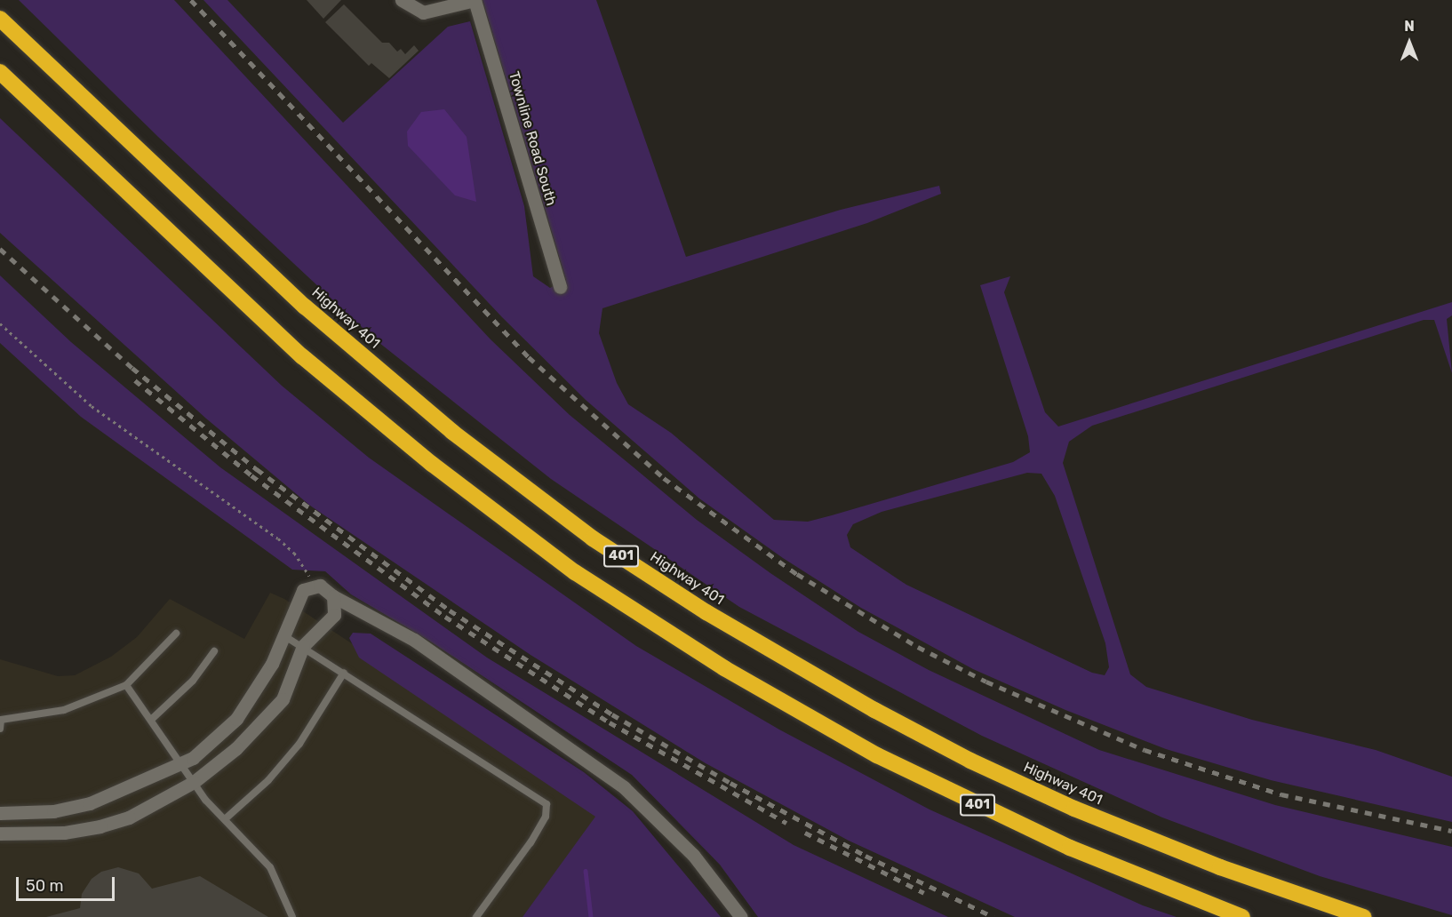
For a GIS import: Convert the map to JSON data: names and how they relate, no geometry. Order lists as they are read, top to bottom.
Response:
{
  "streets": {
    "highway": ["Highway 401", "401"],
    "street": ["Townline Road South"]
  },
  "scale_bar": "50 m",
  "north": "top"
}
